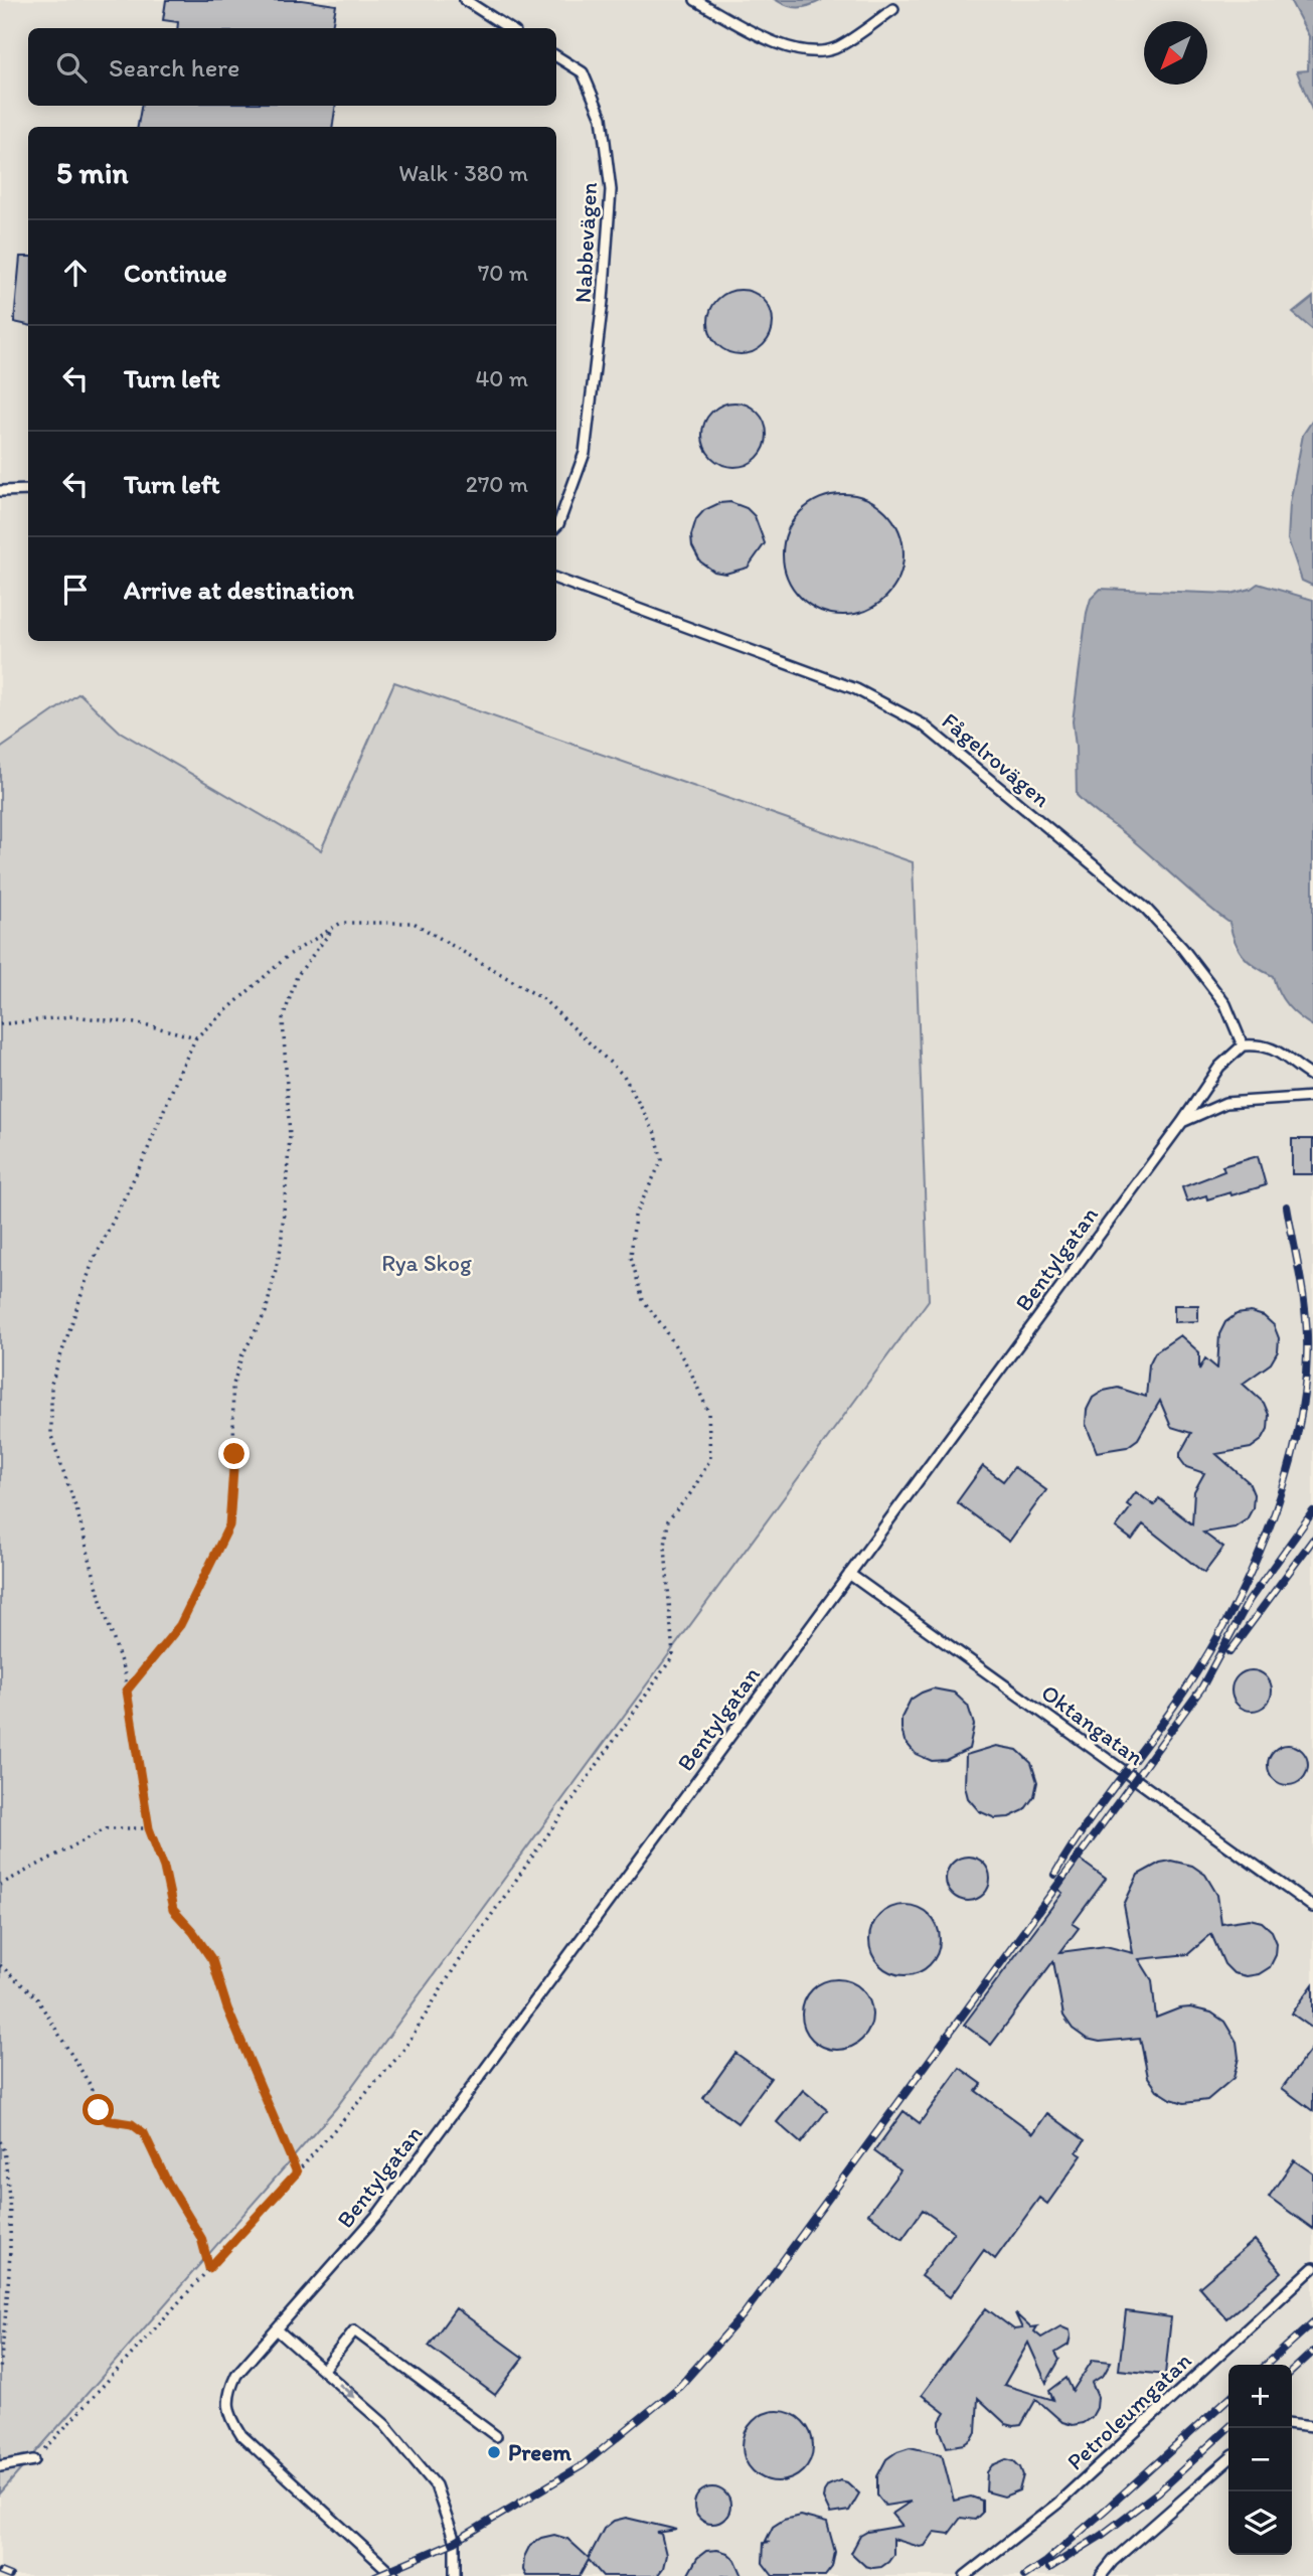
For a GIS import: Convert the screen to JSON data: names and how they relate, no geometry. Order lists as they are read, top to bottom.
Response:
{
  "streets": {
    "lane": [
      "Nabbevägen",
      "Fågelrovägen",
      "Bentylgatan",
      "Oktangatan",
      "Petroleumgatan"
    ]
  },
  "crossings": [
    ["Bentylgatan", "Oktangatan"]
  ],
  "parks": ["Rya Skog"],
  "places": ["Preem"],
  "north": "bottom left",
  "page": {
    "search": "Search here",
    "heading": ["5 min", "Walk · 380 m"],
    "list": [
      ["Continue", "70 m"],
      ["Turn left", "40 m"],
      ["Turn left", "270 m"],
      "Arrive at destination"
    ],
    "map_buttons": ["+", "−"]
  }
}
